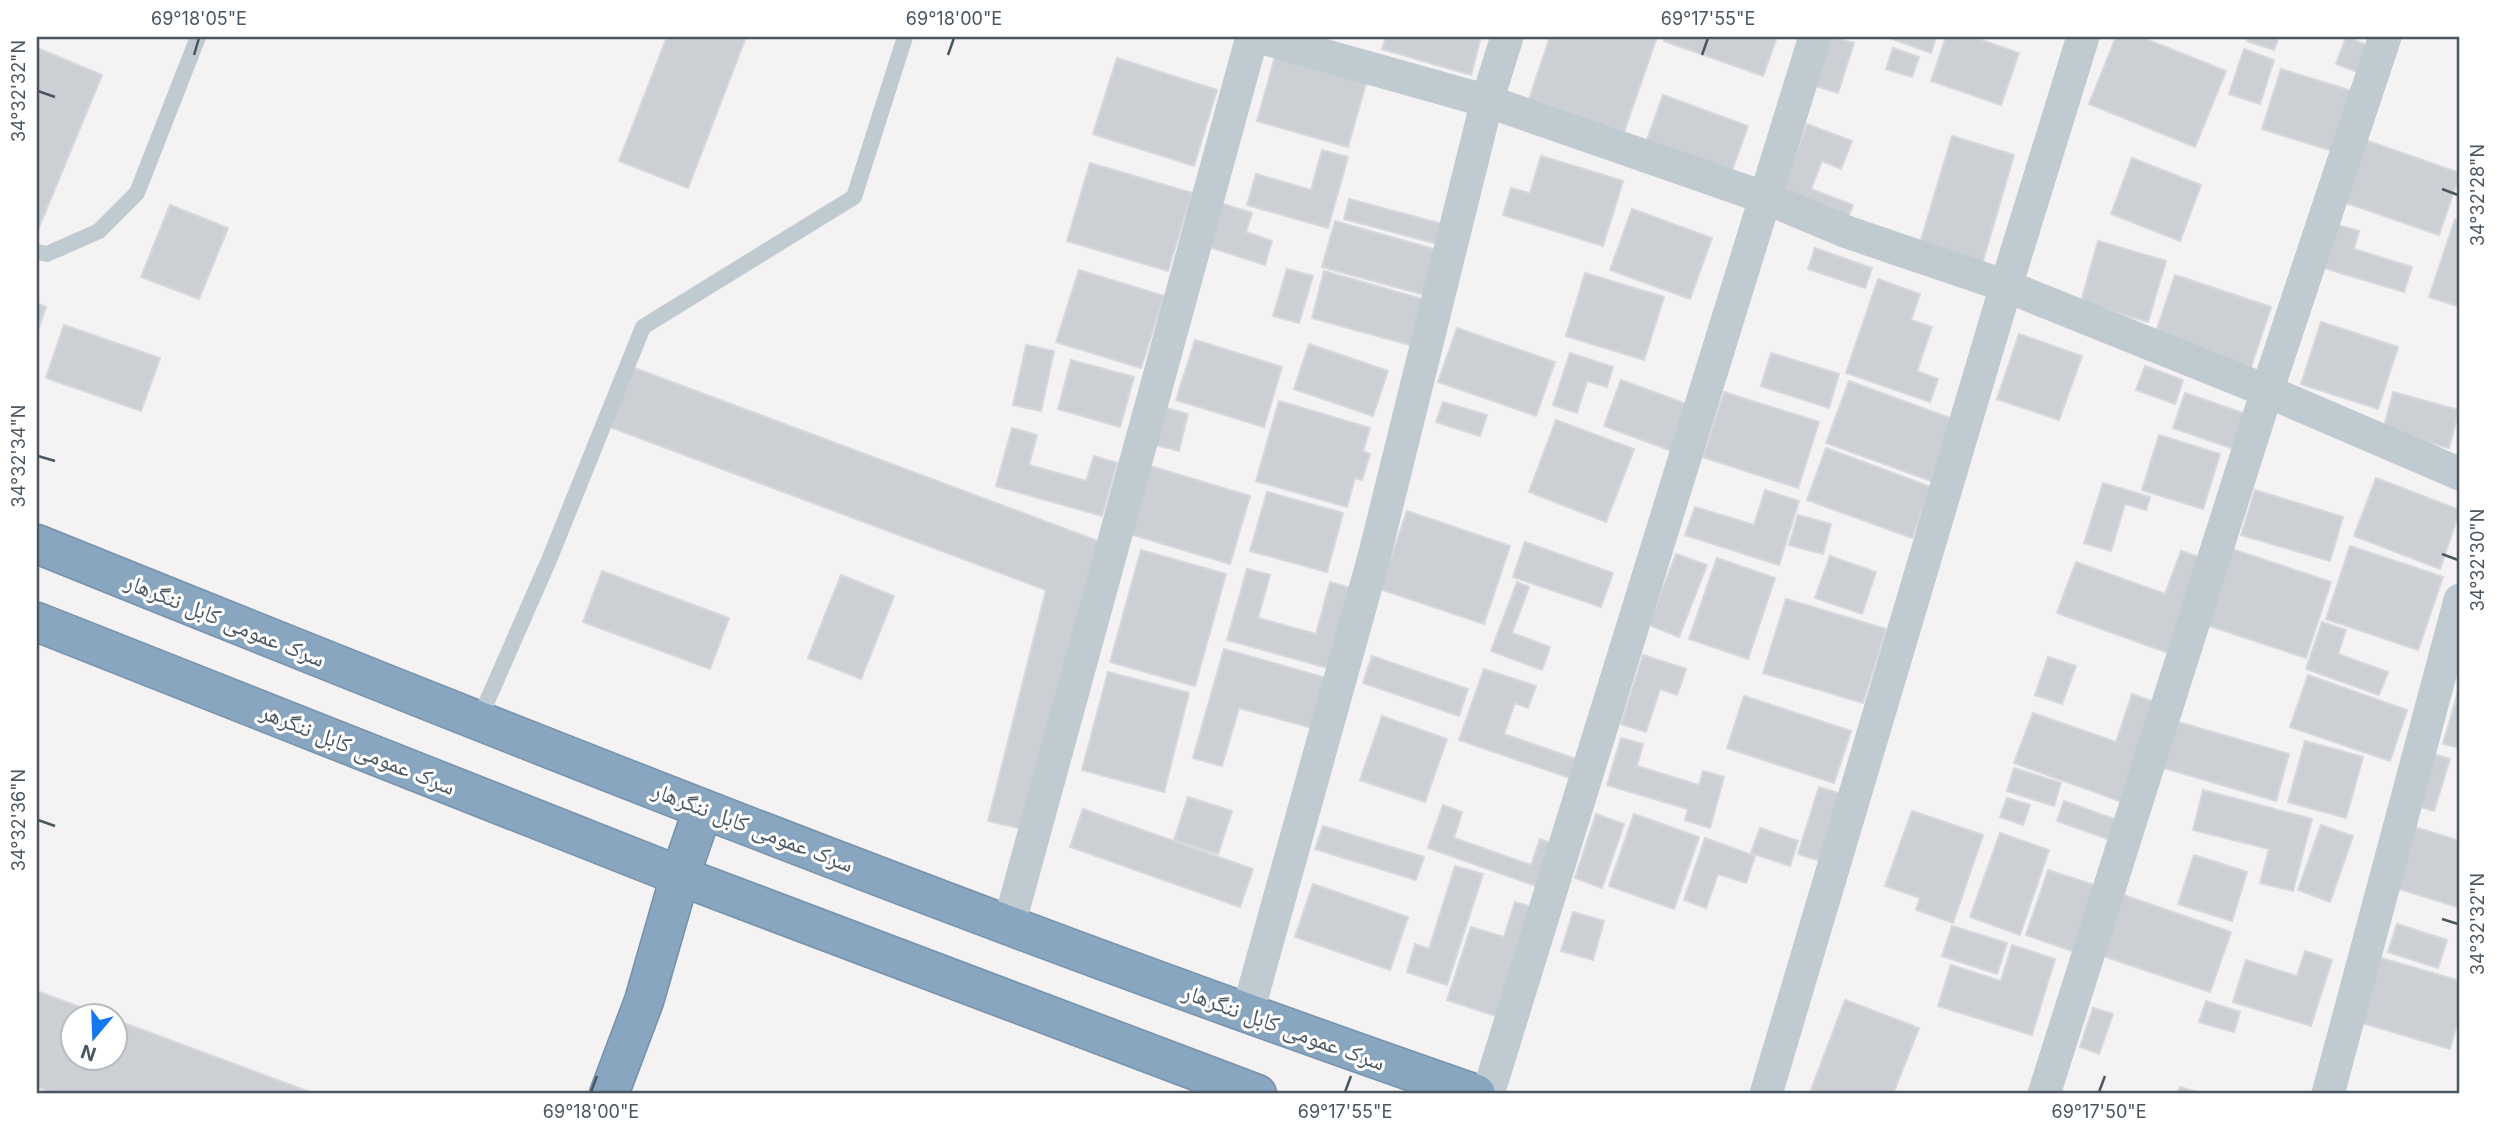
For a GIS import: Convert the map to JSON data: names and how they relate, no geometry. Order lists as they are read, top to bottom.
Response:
{
  "streets": {
    "highway": ["سرک عمومی کابل ننگرهار", "سرک عمومی کابل ننگرهر"]
  },
  "north": "bottom",
  "coordinates": [
    "69°18'05\"E",
    "69°18'00\"E",
    "69°17'55\"E",
    "34°32'32\"N",
    "34°32'28\"N",
    "34°32'34\"N",
    "34°32'30\"N",
    "34°32'36\"N",
    "69°17'50\"E"
  ]
}
